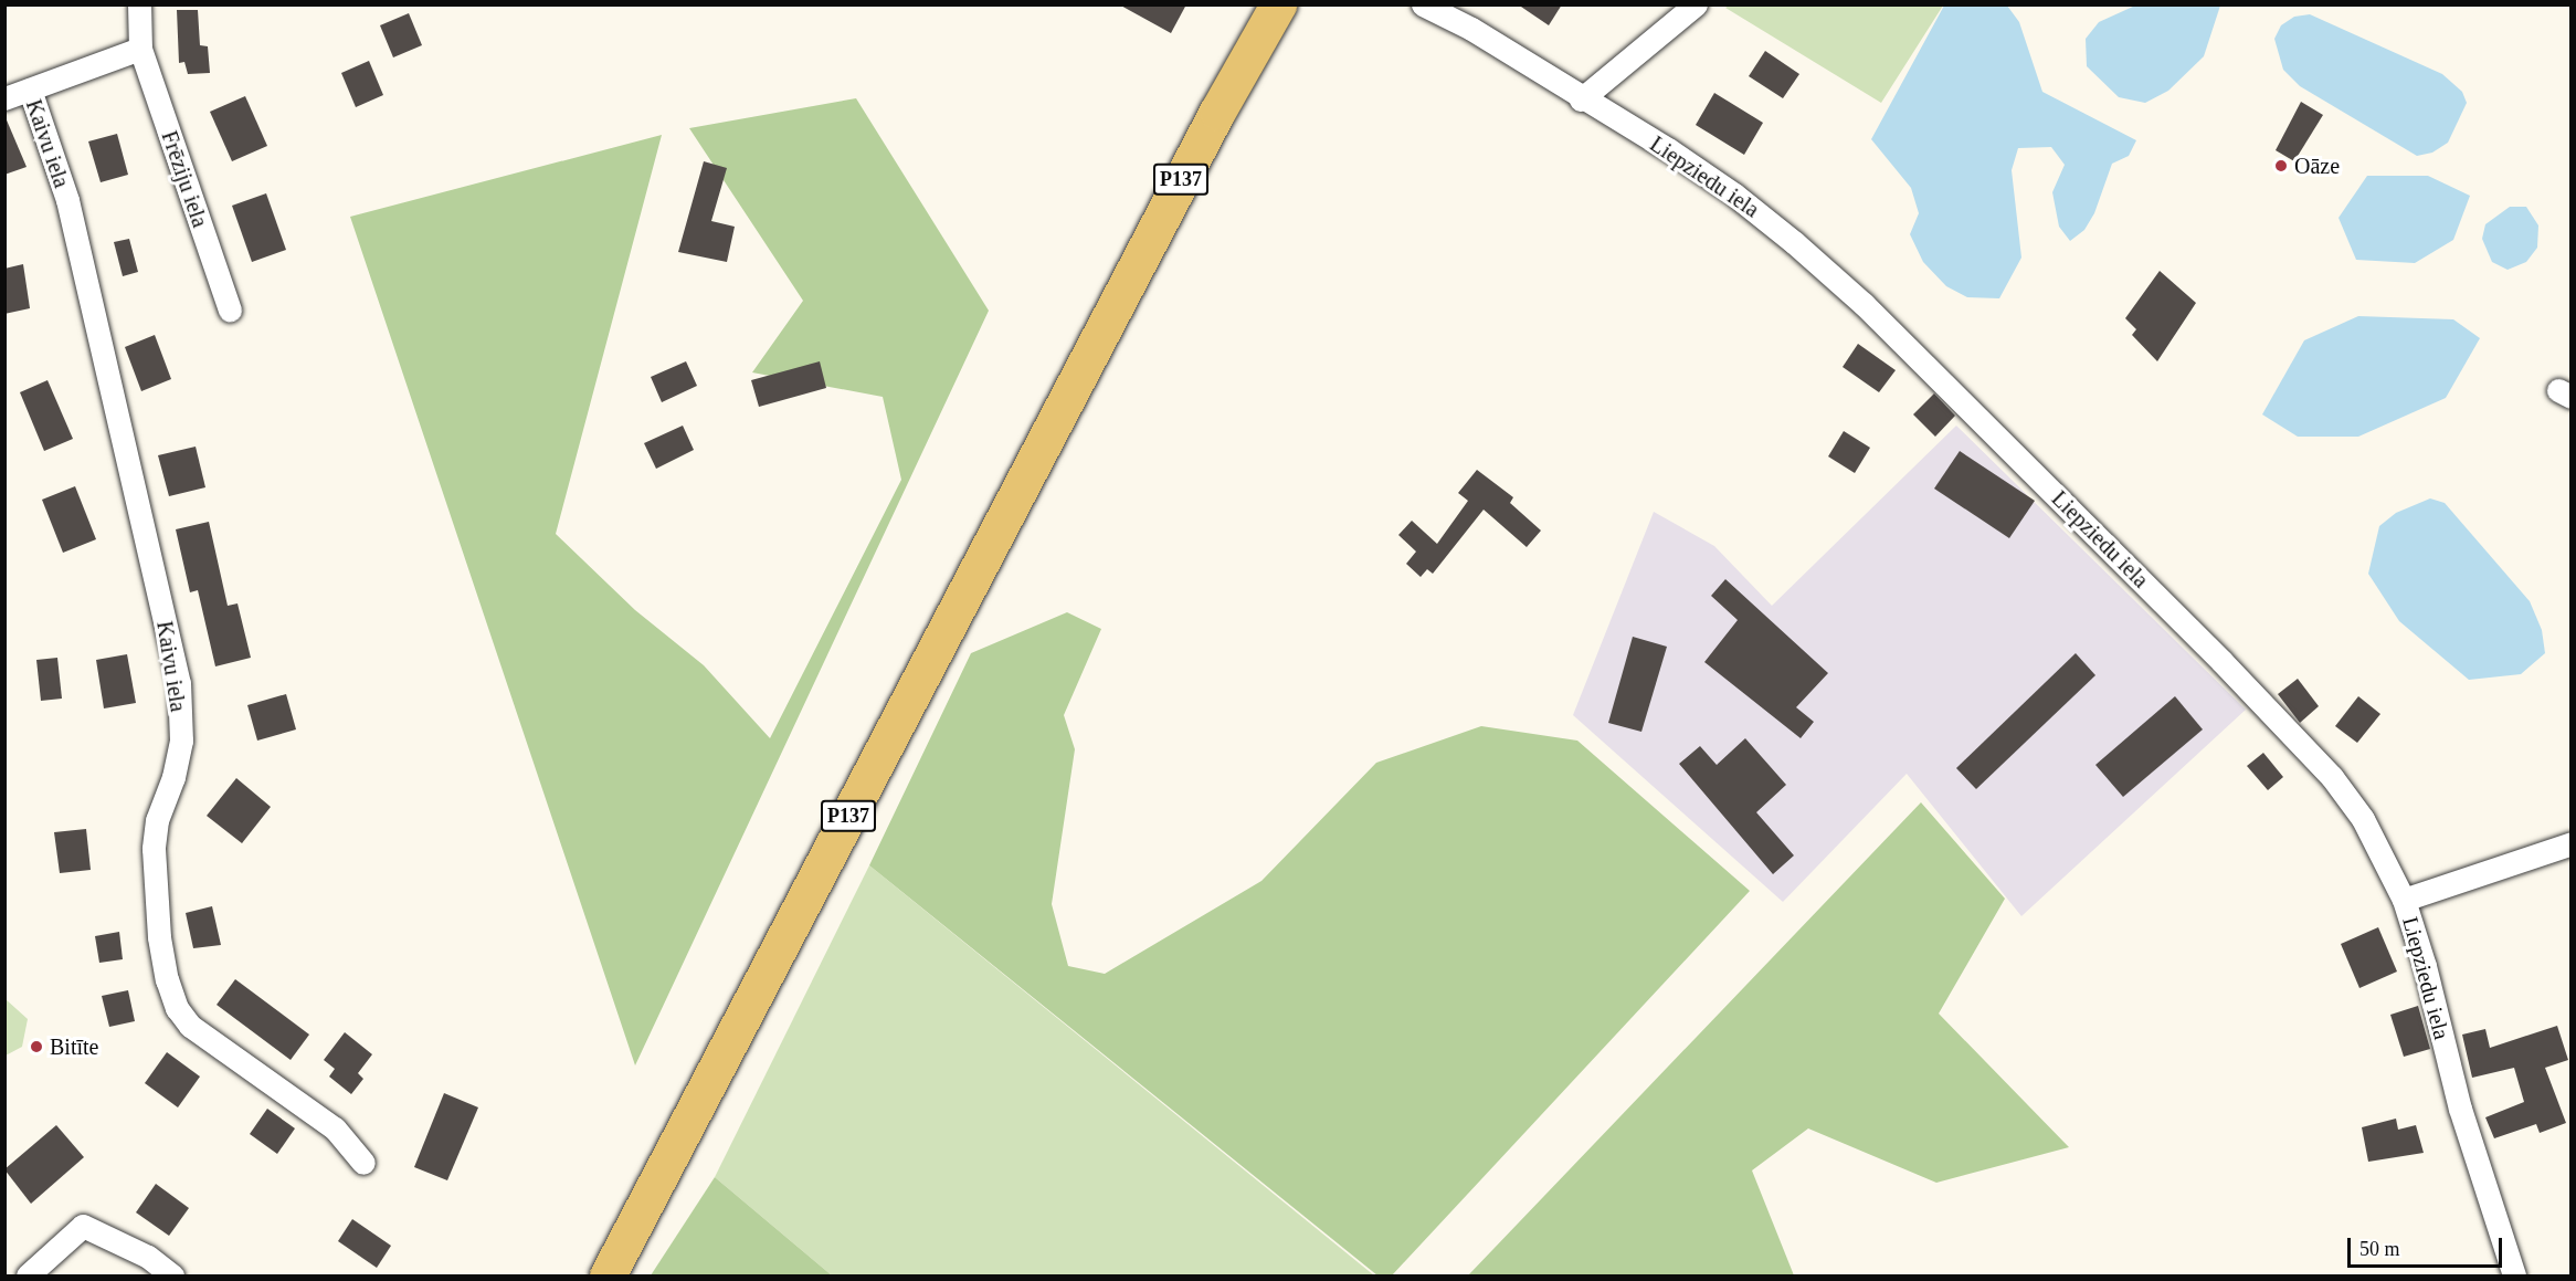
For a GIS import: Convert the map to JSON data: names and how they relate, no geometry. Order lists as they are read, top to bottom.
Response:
{
  "streets": {
    "main road": ["P137"],
    "street": ["Kaivu iela", "Liepziedu iela", "Frēziju iela"]
  },
  "places": ["Oāze", "Bitīte"],
  "scale_bar": "50 m"
}
